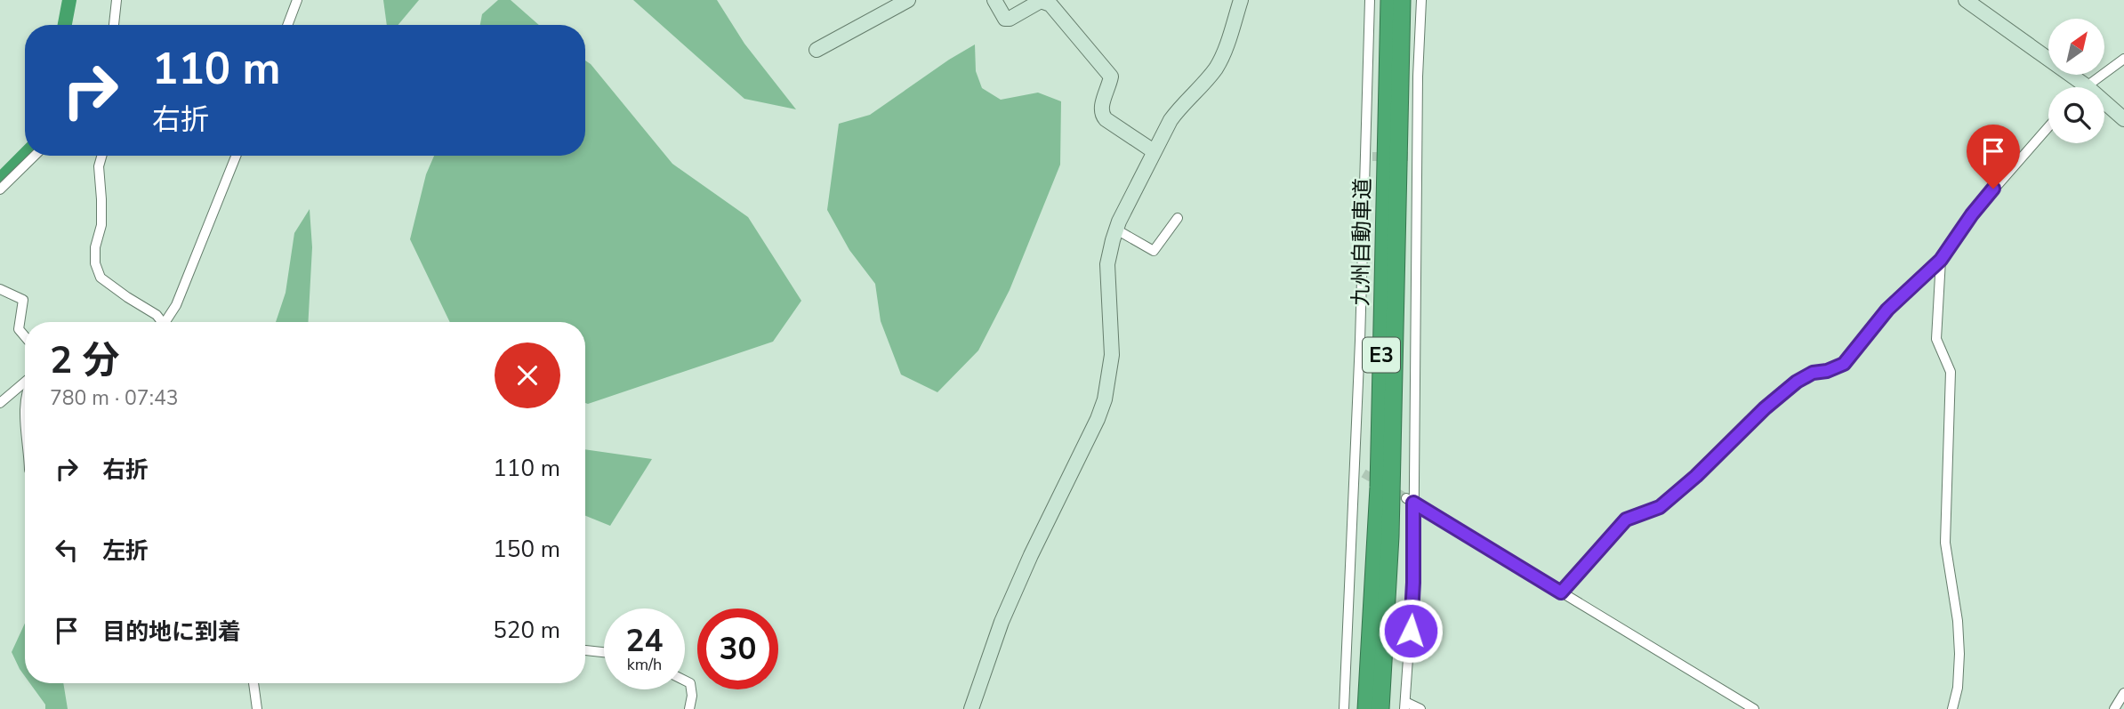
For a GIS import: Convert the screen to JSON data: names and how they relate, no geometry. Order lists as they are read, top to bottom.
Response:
{
  "streets": {
    "highway": ["九州自動車道", "E3"]
  },
  "north": "top right",
  "page": {
    "turn": ["110 m", "右折"],
    "heading": ["2 分", "780 m · 07:43"],
    "list": [
      {
        "name": "右折",
        "value": "110 m"
      },
      {
        "name": "左折",
        "value": "150 m"
      },
      {
        "name": "目的地に到着",
        "value": "520 m"
      }
    ],
    "speed": "24 km/h",
    "limit": "30"
  }
}
